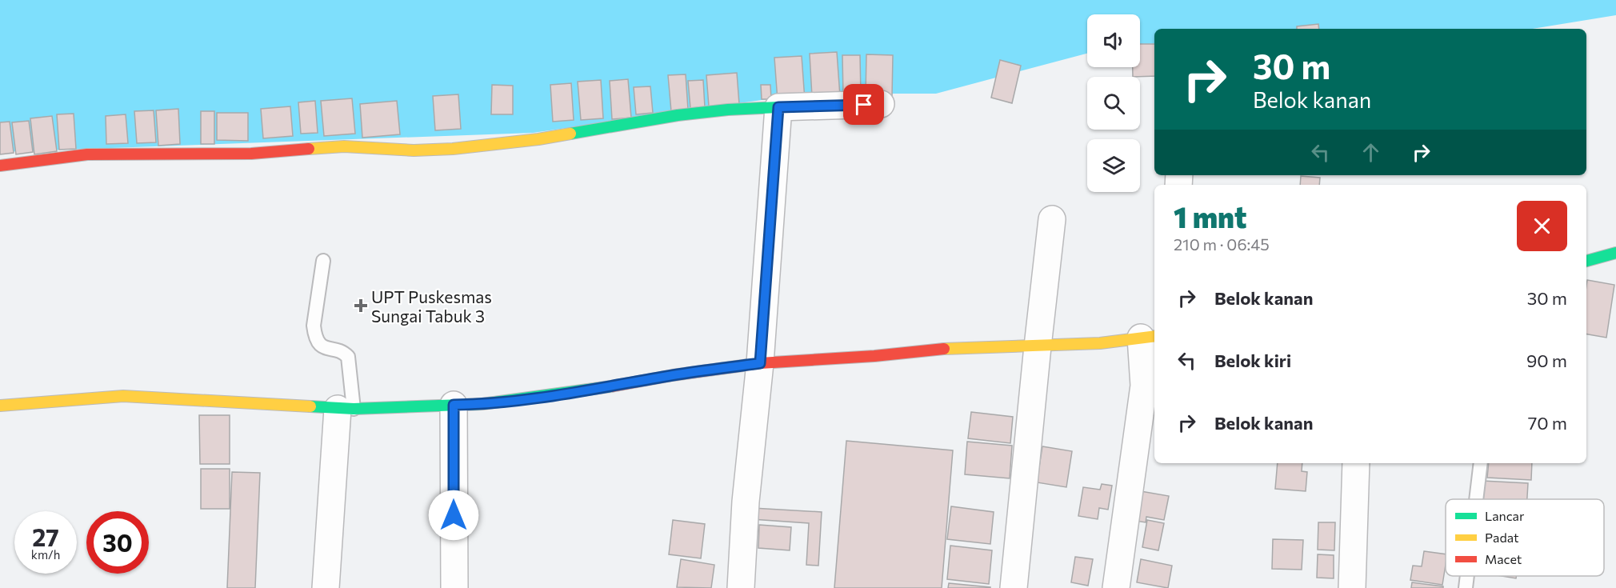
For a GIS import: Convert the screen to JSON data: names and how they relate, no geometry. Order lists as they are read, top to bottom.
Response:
{
  "places": {
    "health": ["UPT Puskesmas Sungai Tabuk 3"]
  },
  "legend": ["Lancar", "Padat", "Macet"],
  "page": {
    "turn": ["30 m", "Belok kanan"],
    "heading": ["1 mnt", "210 m · 06:45"],
    "list": [
      {
        "name": "Belok kanan",
        "value": "30 m"
      },
      {
        "name": "Belok kiri",
        "value": "90 m"
      },
      {
        "name": "Belok kanan",
        "value": "70 m"
      }
    ],
    "speed": "27 km/h",
    "limit": "30"
  }
}
